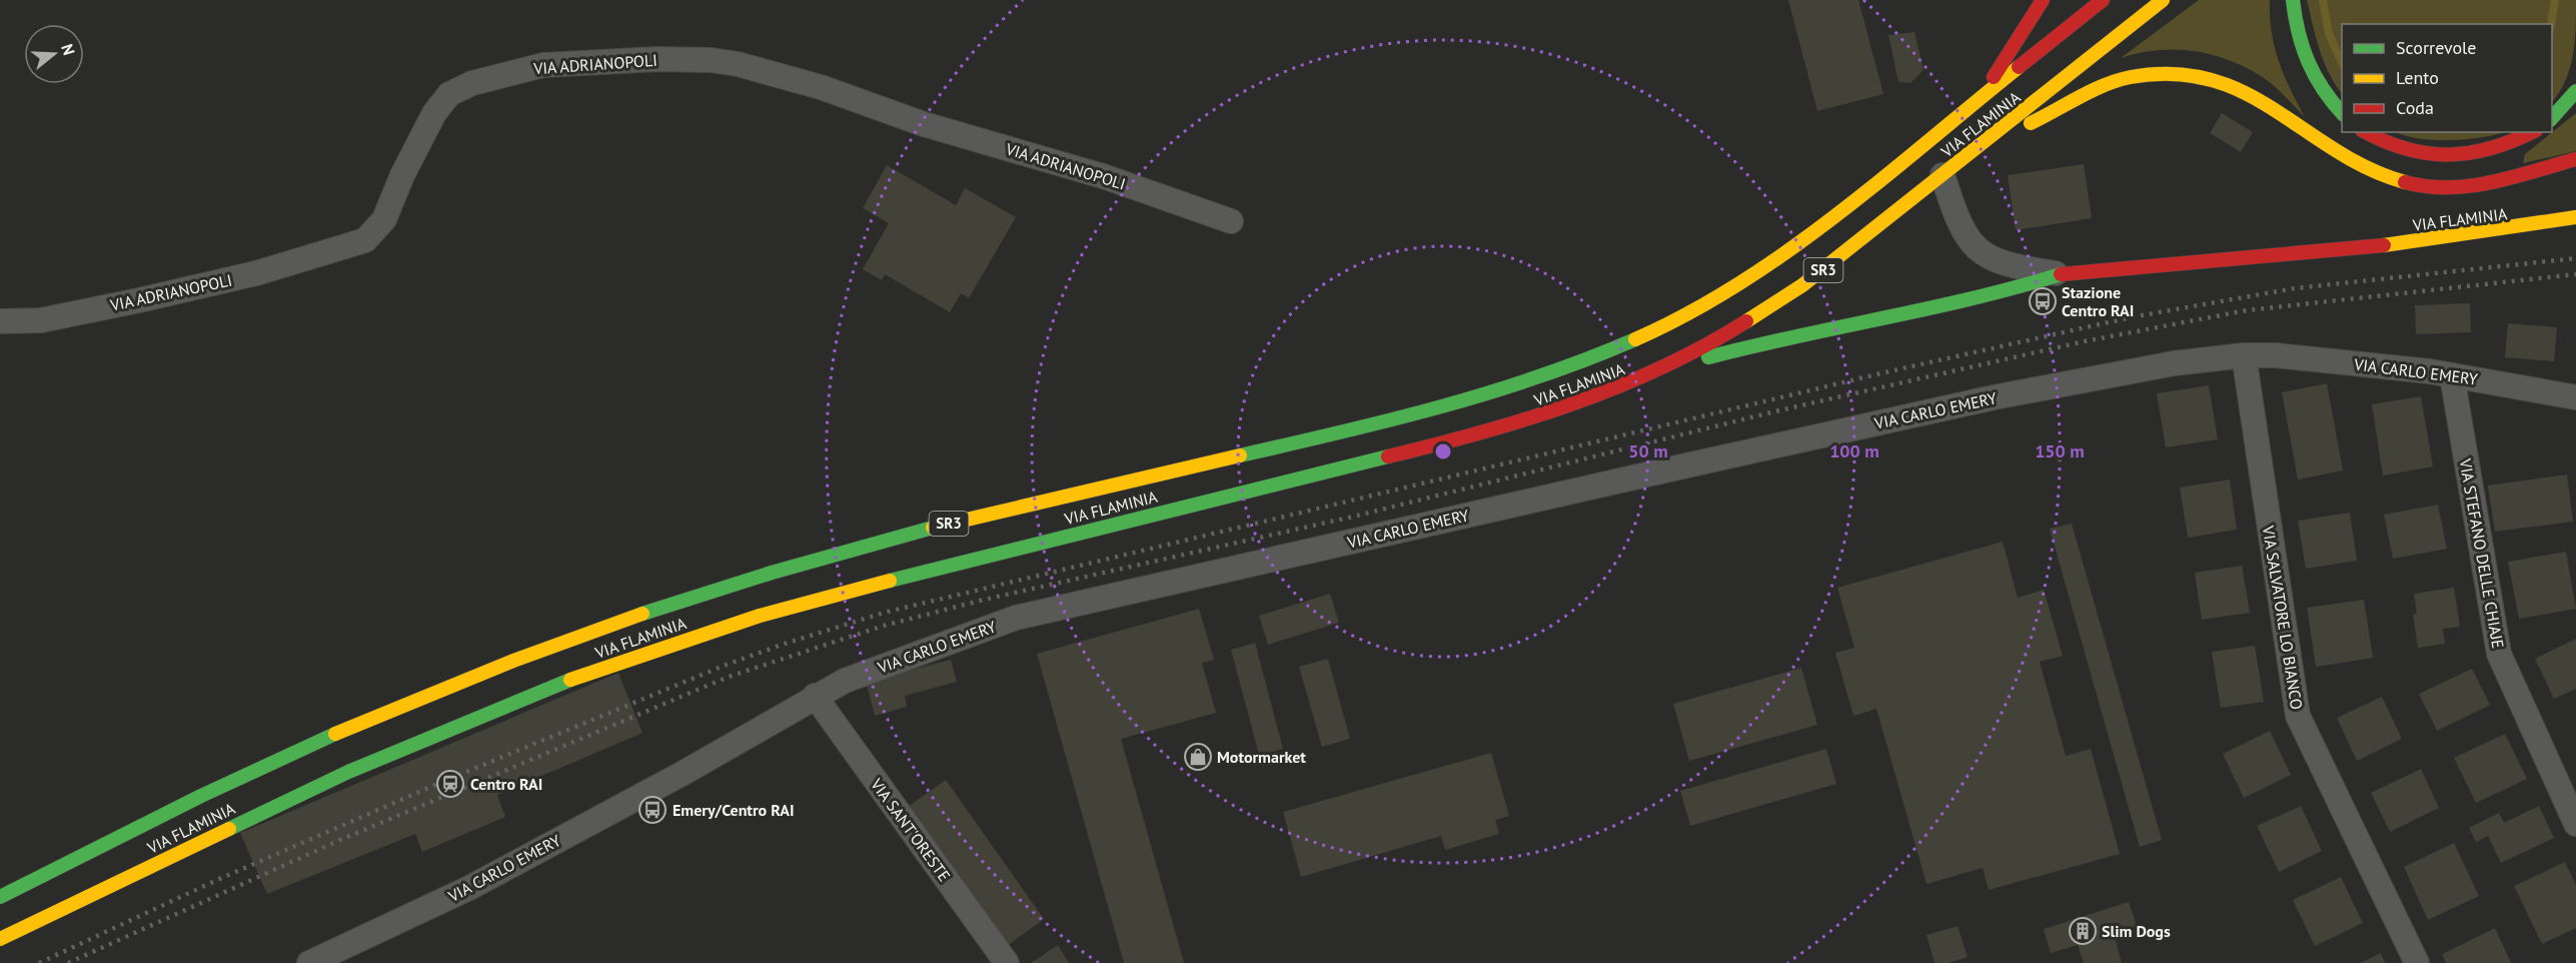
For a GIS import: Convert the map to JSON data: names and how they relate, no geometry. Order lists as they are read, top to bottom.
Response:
{
  "streets": {
    "main road": ["VIA FLAMINIA", "SR3"],
    "street": [
      "VIA ADRIANOPOLI",
      "VIA CARLO EMERY",
      "VIA STEFANO DELLE CHIAJE",
      "VIA SALVATORE LO BIANCO",
      "VIA SANT'ORESTE"
    ]
  },
  "crossings": [
    ["VIA CARLO EMERY", "VIA STEFANO DELLE CHIAJE"],
    ["VIA CARLO EMERY", "VIA SALVATORE LO BIANCO"],
    ["VIA CARLO EMERY", "VIA SANT'ORESTE"]
  ],
  "places": {
    "bus stop": ["Stazione Centro RAI", "Emery/Centro RAI"],
    "shop": ["Motormarket"],
    "station": ["Centro RAI"],
    "building": ["Slim Dogs"]
  },
  "legend": ["Scorrevole", "Lento", "Coda"],
  "north": "right",
  "rings": ["50 m", "100 m", "150 m"]
}
